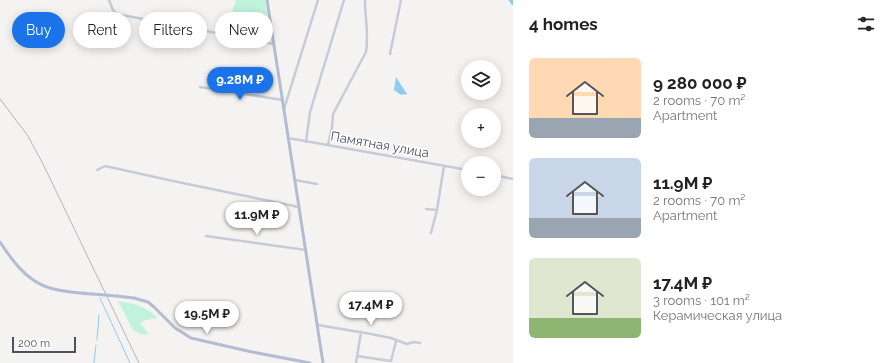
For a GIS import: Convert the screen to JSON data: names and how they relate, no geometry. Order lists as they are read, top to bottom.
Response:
{
  "streets": {
    "street": ["Памятная улица"]
  },
  "scale_bar": "200 m",
  "page": {
    "heading": "4 homes",
    "chip": [
      "Buy",
      "Rent",
      "Filters",
      "New"
    ],
    "list": [
      {
        "name": "9 280 000 ₽",
        "note": "2 rooms · 70 m² · Apartment"
      },
      {
        "name": "11.9M ₽",
        "note": "2 rooms · 70 m² · Apartment"
      },
      {
        "name": "17.4M ₽",
        "note": "3 rooms · 101 m² · Керамическая улица"
      }
    ],
    "map_buttons": ["+", "−"],
    "price": [
      "9.28M ₽",
      "11.9M ₽",
      "17.4M ₽",
      "19.5M ₽"
    ],
    "scale": "200 m"
  }
}
